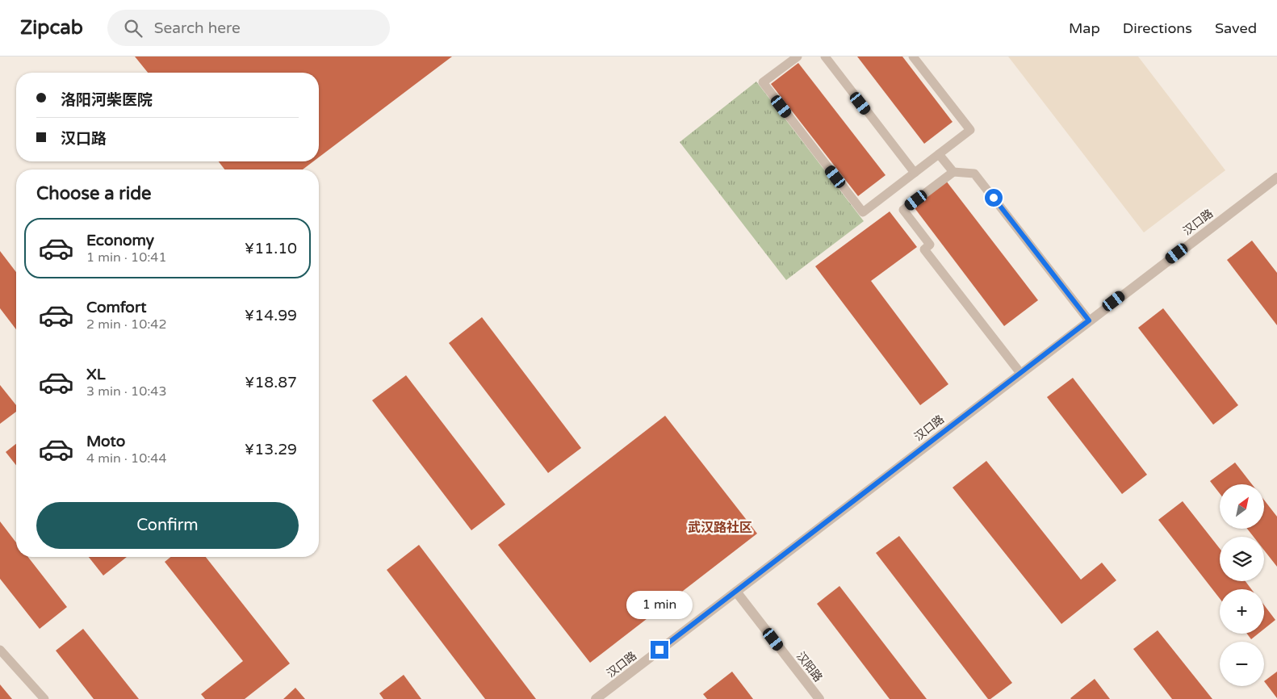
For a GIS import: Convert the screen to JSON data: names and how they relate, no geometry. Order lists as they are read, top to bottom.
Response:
{
  "streets": {
    "street": ["汉口路", "汉阳路"]
  },
  "crossings": [
    ["汉口路", "汉阳路"]
  ],
  "districts": ["武汉路社区"],
  "north": "top right",
  "page": {
    "header": "Zipcab",
    "search": "Search here",
    "nav": ["Map", "Directions", "Saved"],
    "banner": ["洛阳河柴医院", "汉口路"],
    "heading": "Choose a ride",
    "list": [
      {
        "name": "Economy",
        "note": "1 min · 10:41",
        "value": "¥11.10"
      },
      {
        "name": "Comfort",
        "note": "2 min · 10:42",
        "value": "¥14.99"
      },
      {
        "name": "XL",
        "note": "3 min · 10:43",
        "value": "¥18.87"
      },
      {
        "name": "Moto",
        "note": "4 min · 10:44",
        "value": "¥13.29"
      }
    ],
    "map_buttons": ["+", "−"],
    "buttons": "Confirm",
    "bubble": "1 min"
  }
}
